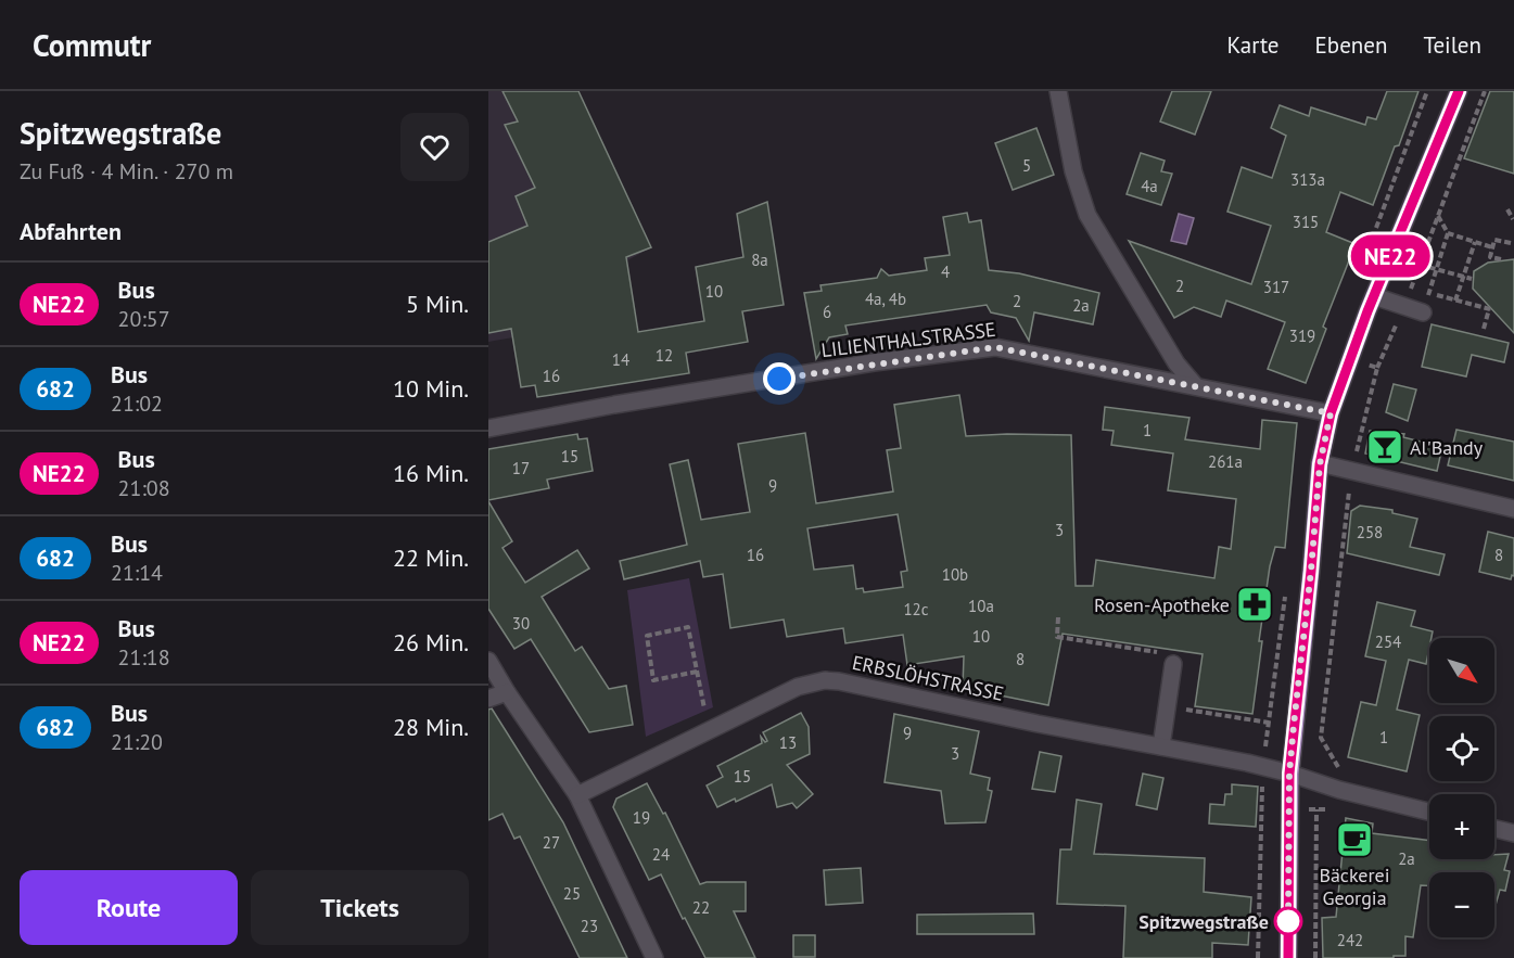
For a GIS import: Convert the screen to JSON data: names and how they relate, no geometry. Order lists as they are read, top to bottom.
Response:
{
  "streets": {
    "street": ["LILIENTHALSTRASSE", "ERBSLÖHSTRASSE"]
  },
  "places": {
    "bar": ["Al'Bandy"],
    "pharmacy": ["Rosen-Apotheke"],
    "cafe": ["Bäckerei Georgia"],
    "other": ["Spitzwegstraße"]
  },
  "lines": ["bus line NE22"],
  "house_numbers": [
    "5",
    "313a",
    "4a",
    "315",
    "8a",
    "4",
    "2",
    "317",
    "10",
    "4a, 4b",
    "2",
    "2a",
    "6",
    "319",
    "12",
    "14",
    "16",
    "1",
    "15",
    "261a",
    "17",
    "9",
    "3",
    "258",
    "16",
    "8",
    "10b",
    "10a",
    "12c",
    "30",
    "10",
    "254",
    "8",
    "9",
    "1",
    "13",
    "3",
    "15",
    "19",
    "27",
    "24",
    "2a",
    "25",
    "22",
    "23",
    "242"
  ],
  "north": "bottom right",
  "page": {
    "header": "Commutr",
    "nav": ["Karte", "Ebenen", "Teilen"],
    "heading": [
      ["Spitzwegstraße", "Zu Fuß · 4 Min. · 270 m"],
      "Abfahrten"
    ],
    "on_map": "NE22",
    "list": [
      {
        "mark": "NE22",
        "name": "Bus",
        "note": "20:57",
        "value": "5 Min."
      },
      {
        "mark": "682",
        "name": "Bus",
        "note": "21:02",
        "value": "10 Min."
      },
      {
        "mark": "NE22",
        "name": "Bus",
        "note": "21:08",
        "value": "16 Min."
      },
      {
        "mark": "682",
        "name": "Bus",
        "note": "21:14",
        "value": "22 Min."
      },
      {
        "mark": "NE22",
        "name": "Bus",
        "note": "21:18",
        "value": "26 Min."
      },
      {
        "mark": "682",
        "name": "Bus",
        "note": "21:20",
        "value": "28 Min."
      }
    ],
    "map_buttons": ["+", "−"],
    "buttons": ["Route", "Tickets"]
  }
}
